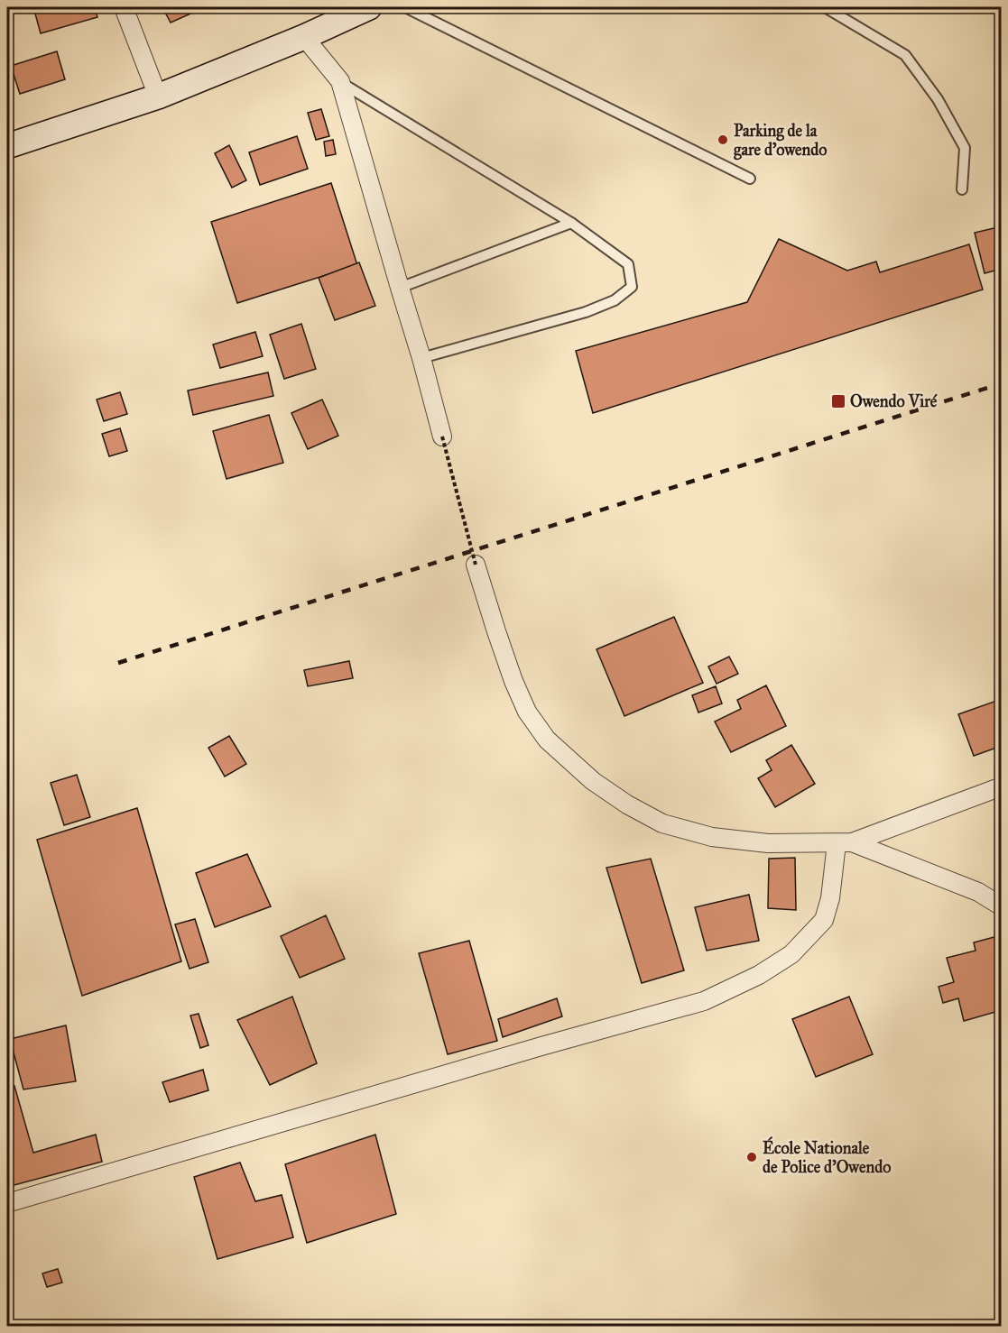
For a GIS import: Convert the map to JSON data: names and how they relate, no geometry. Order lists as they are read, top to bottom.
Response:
{
  "places": {
    "other": ["Parking de la gare d'owendo", "École Nationale de Police d’Owendo"],
    "transit": ["Owendo Viré"]
  }
}
